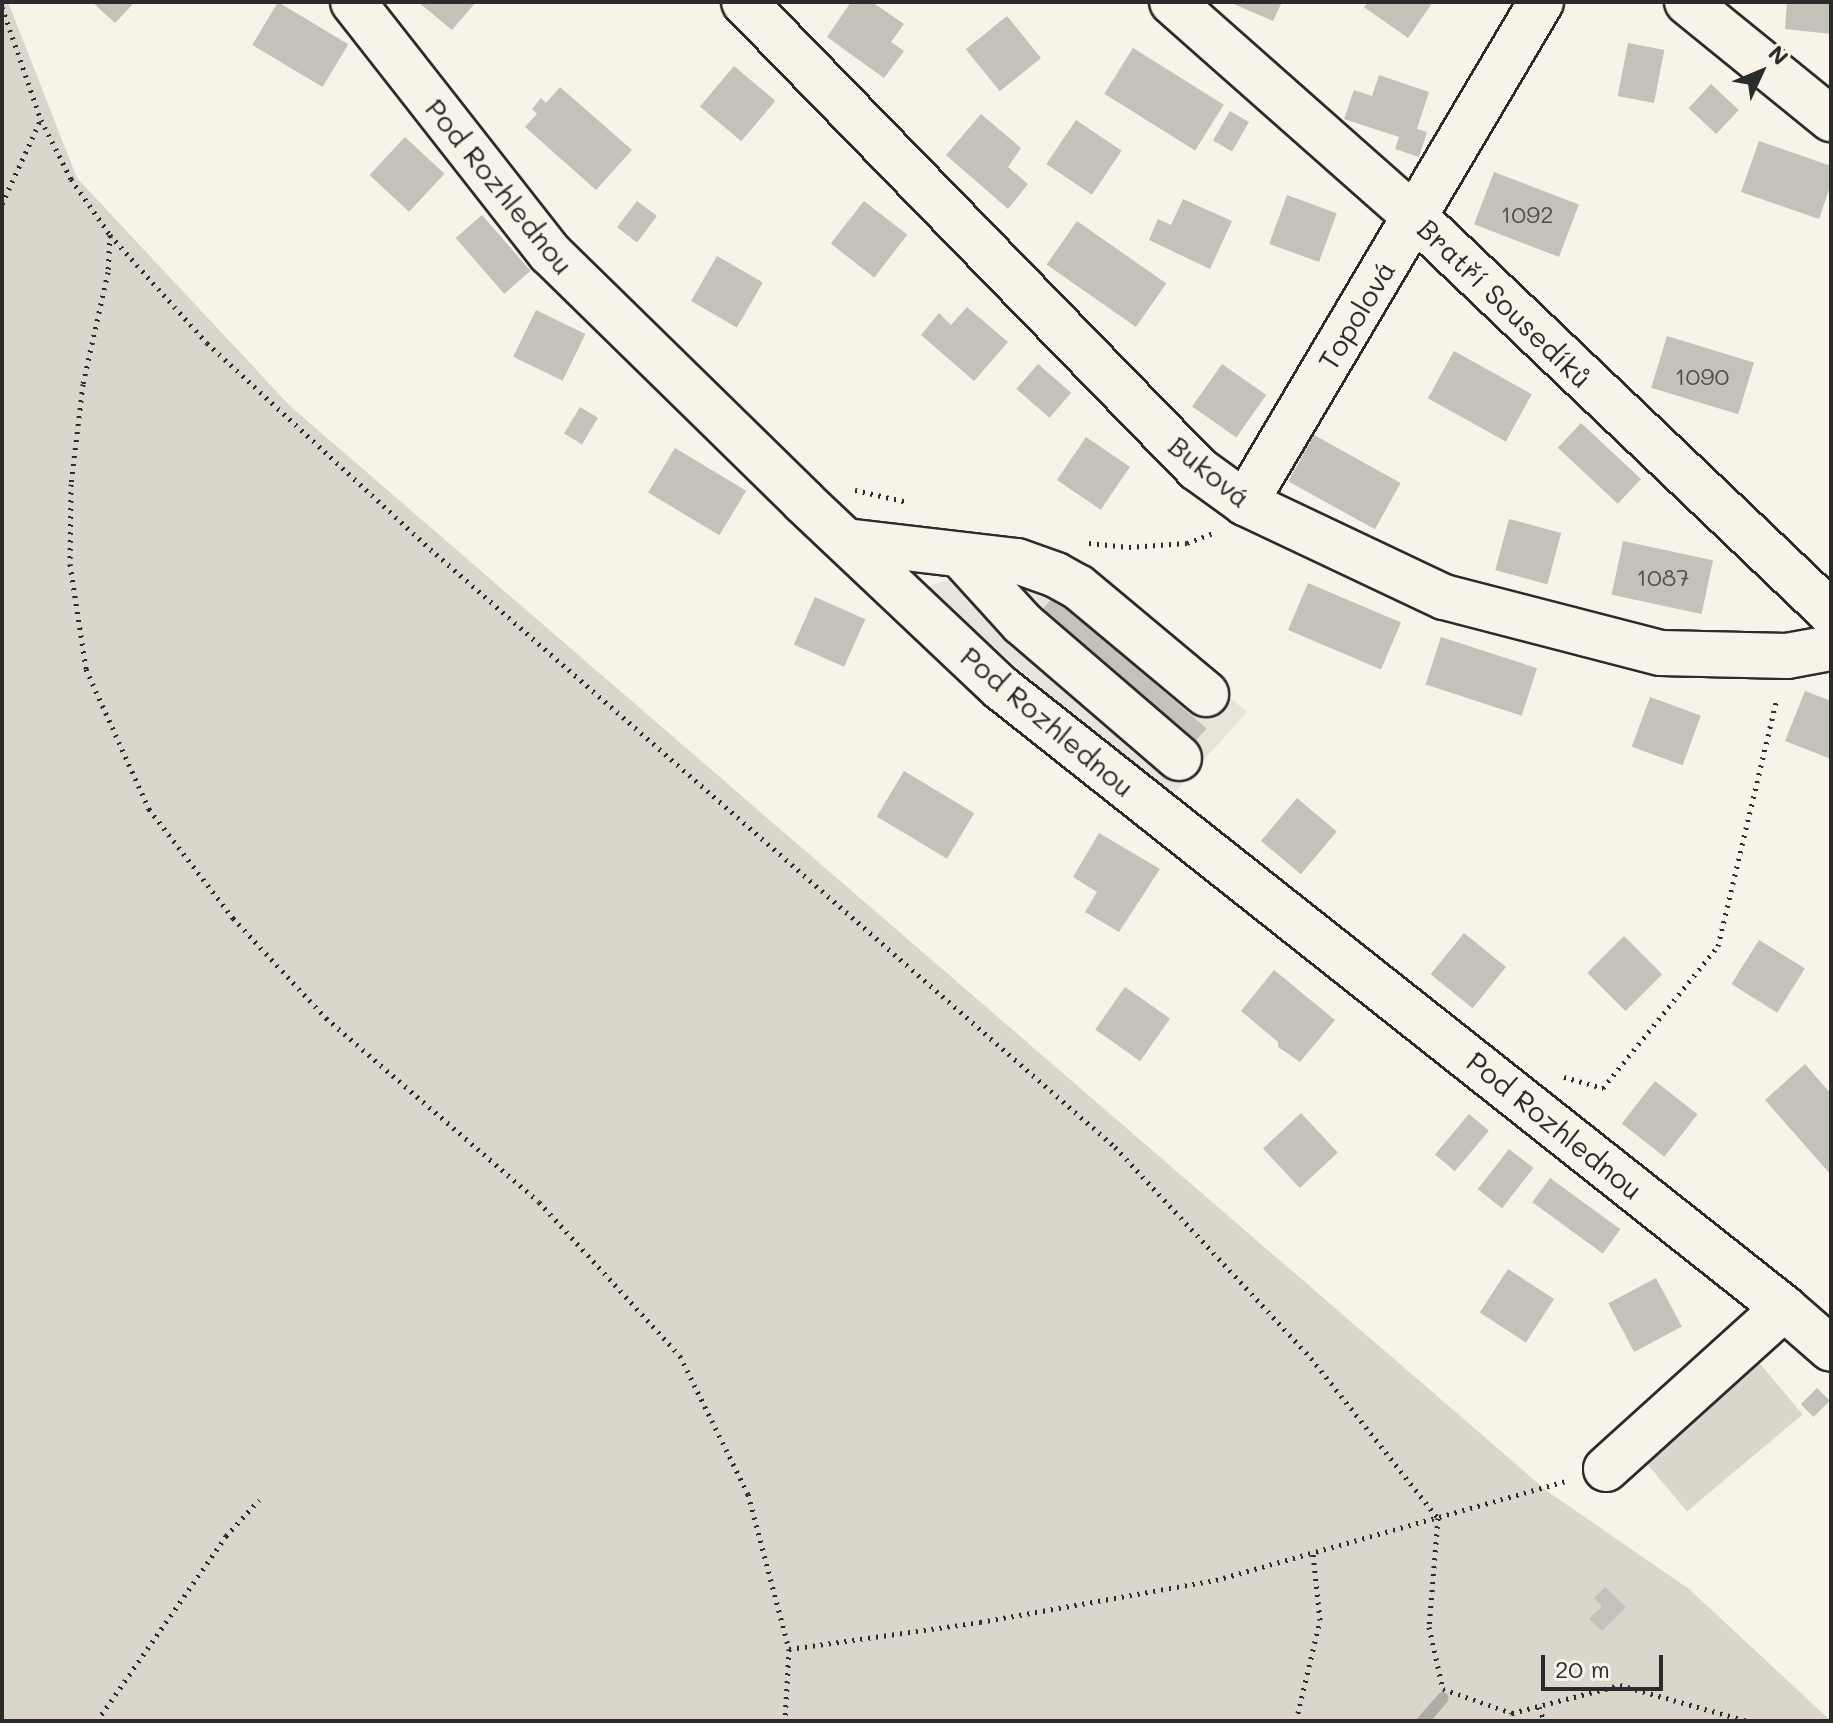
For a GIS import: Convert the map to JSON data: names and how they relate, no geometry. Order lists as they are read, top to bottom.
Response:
{
  "streets": {
    "street": [
      "Pod Rozhlednou",
      "Bratří Sousedíků",
      "Topolová",
      "Buková"
    ]
  },
  "crossings": [
    ["Bratří Sousedíků", "Topolová"],
    ["Topolová", "Buková"]
  ],
  "house_numbers": ["1092", "1090", "1087"],
  "scale_bar": "20 m",
  "north": "top right"
}
